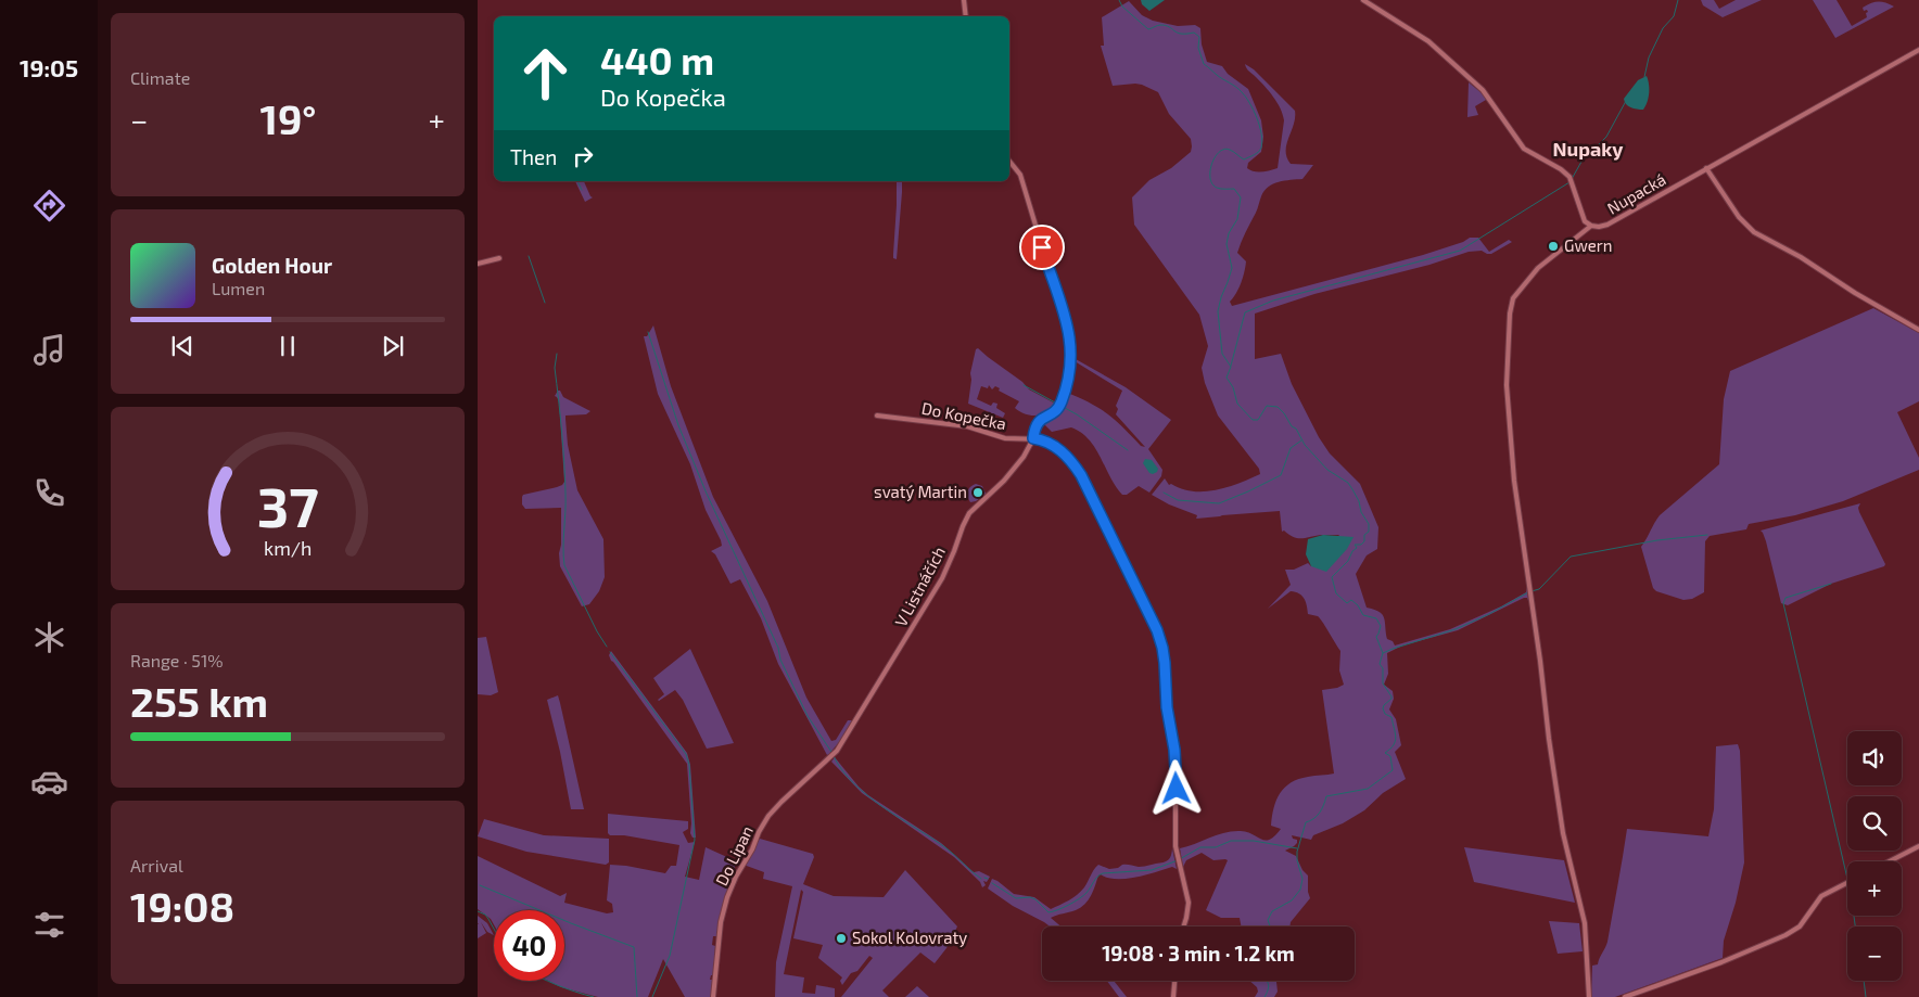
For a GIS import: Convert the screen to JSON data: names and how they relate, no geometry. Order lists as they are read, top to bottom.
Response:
{
  "streets": {
    "street": [
      "Nupacká",
      "Do Kopečka",
      "V Listnáčích",
      "Do Lipan"
    ]
  },
  "crossings": [
    ["Do Kopečka", "V Listnáčích"],
    ["V Listnáčích", "Do Lipan"]
  ],
  "districts": ["Nupaky"],
  "places": ["Gwern", "svatý Martin", "Sokol Kolovraty"],
  "page": {
    "tabs": "19:05",
    "tile": [
      "Climate",
      ["Range · 51%", "255 km"],
      ["Arrival", "19:08"]
    ],
    "turn": ["440 m", "Do Kopečka"],
    "heat": ["−", "19°", "+"],
    "then": "Then",
    "song": ["Golden Hour", "Lumen"],
    "map_buttons": ["+", "−"],
    "limit": "40",
    "trip": "19:08 · 3 min · 1.2 km",
    "gauge": ["37", "km/h"]
  }
}
